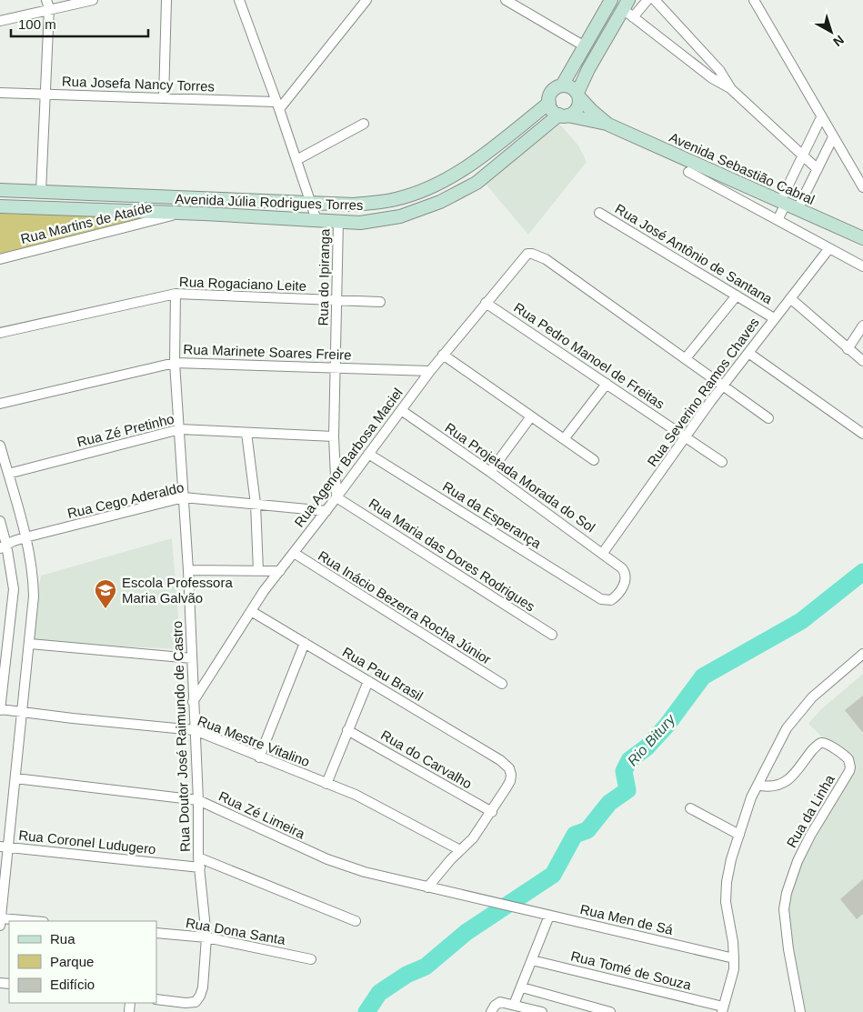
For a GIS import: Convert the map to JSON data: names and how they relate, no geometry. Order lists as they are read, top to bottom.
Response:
{
  "streets": {
    "main road": ["Avenida Sebastião Cabral", "Avenida Júlia Rodrigues Torres"],
    "street": [
      "Rua Josefa Nancy Torres",
      "Rua Martins de Ataíde",
      "Rua José Antônio de Santana",
      "Rua do Ipiranga",
      "Rua Rogaciano Leite",
      "Rua Marinete Soares Freire",
      "Rua Pedro Manoel de Freitas",
      "Rua Severino Ramos Chaves",
      "Rua Zé Pretinho",
      "Rua Agenor Barbosa Maciel",
      "Rua Projetada Morada do Sol",
      "Rua Cego Aderaldo",
      "Rua da Esperança",
      "Rua Maria das Dores Rodrigues",
      "Rua Inácio Bezerra Rocha Júnior",
      "Rua Pau Brasil",
      "Rua Doutor José Raimundo de Castro",
      "Rua Mestre Vitalino",
      "Rua do Carvalho",
      "Rua da Linha",
      "Rua Zé Limeira",
      "Rua Coronel Ludugero",
      "Rua Men de Sá",
      "Rua Dona Santa",
      "Rua Tomé de Souza"
    ]
  },
  "crossings": [
    ["Avenida Sebastião Cabral", "Avenida Júlia Rodrigues Torres"],
    ["Avenida Júlia Rodrigues Torres", "Rua Martins de Ataíde"],
    ["Avenida Júlia Rodrigues Torres", "Rua do Ipiranga"],
    ["Rua José Antônio de Santana", "Rua Severino Ramos Chaves"],
    ["Rua do Ipiranga", "Rua Rogaciano Leite"],
    ["Rua do Ipiranga", "Rua Marinete Soares Freire"],
    ["Rua do Ipiranga", "Rua Zé Pretinho"],
    ["Rua do Ipiranga", "Rua Agenor Barbosa Maciel"],
    ["Rua do Ipiranga", "Rua Maria das Dores Rodrigues"],
    ["Rua Rogaciano Leite", "Rua Doutor José Raimundo de Castro"],
    ["Rua Marinete Soares Freire", "Rua Agenor Barbosa Maciel"],
    ["Rua Marinete Soares Freire", "Rua Doutor José Raimundo de Castro"],
    ["Rua Pedro Manoel de Freitas", "Rua Severino Ramos Chaves"],
    ["Rua Pedro Manoel de Freitas", "Rua Agenor Barbosa Maciel"],
    ["Rua Severino Ramos Chaves", "Rua Projetada Morada do Sol"],
    ["Rua Zé Pretinho", "Rua Doutor José Raimundo de Castro"],
    ["Rua Agenor Barbosa Maciel", "Rua Projetada Morada do Sol"],
    ["Rua Agenor Barbosa Maciel", "Rua Cego Aderaldo"],
    ["Rua Agenor Barbosa Maciel", "Rua da Esperança"],
    ["Rua Agenor Barbosa Maciel", "Rua Maria das Dores Rodrigues"],
    ["Rua Agenor Barbosa Maciel", "Rua Inácio Bezerra Rocha Júnior"],
    ["Rua Agenor Barbosa Maciel", "Rua Pau Brasil"],
    ["Rua Agenor Barbosa Maciel", "Rua Doutor José Raimundo de Castro"],
    ["Rua Projetada Morada do Sol", "Rua da Esperança"],
    ["Rua Cego Aderaldo", "Rua Doutor José Raimundo de Castro"],
    ["Rua Pau Brasil", "Rua do Carvalho"],
    ["Rua Doutor José Raimundo de Castro", "Rua Mestre Vitalino"],
    ["Rua Doutor José Raimundo de Castro", "Rua Zé Limeira"],
    ["Rua Doutor José Raimundo de Castro", "Rua Coronel Ludugero"],
    ["Rua Doutor José Raimundo de Castro", "Rua Dona Santa"],
    ["Rua Zé Limeira", "Rua Men de Sá"]
  ],
  "water": ["Rio Bitury"],
  "places": {
    "school or university": ["Escola Professora Maria Galvão"]
  },
  "legend": ["Rua", "Parque", "Edifício"],
  "scale_bar": "100 m",
  "north": "bottom right"
}
